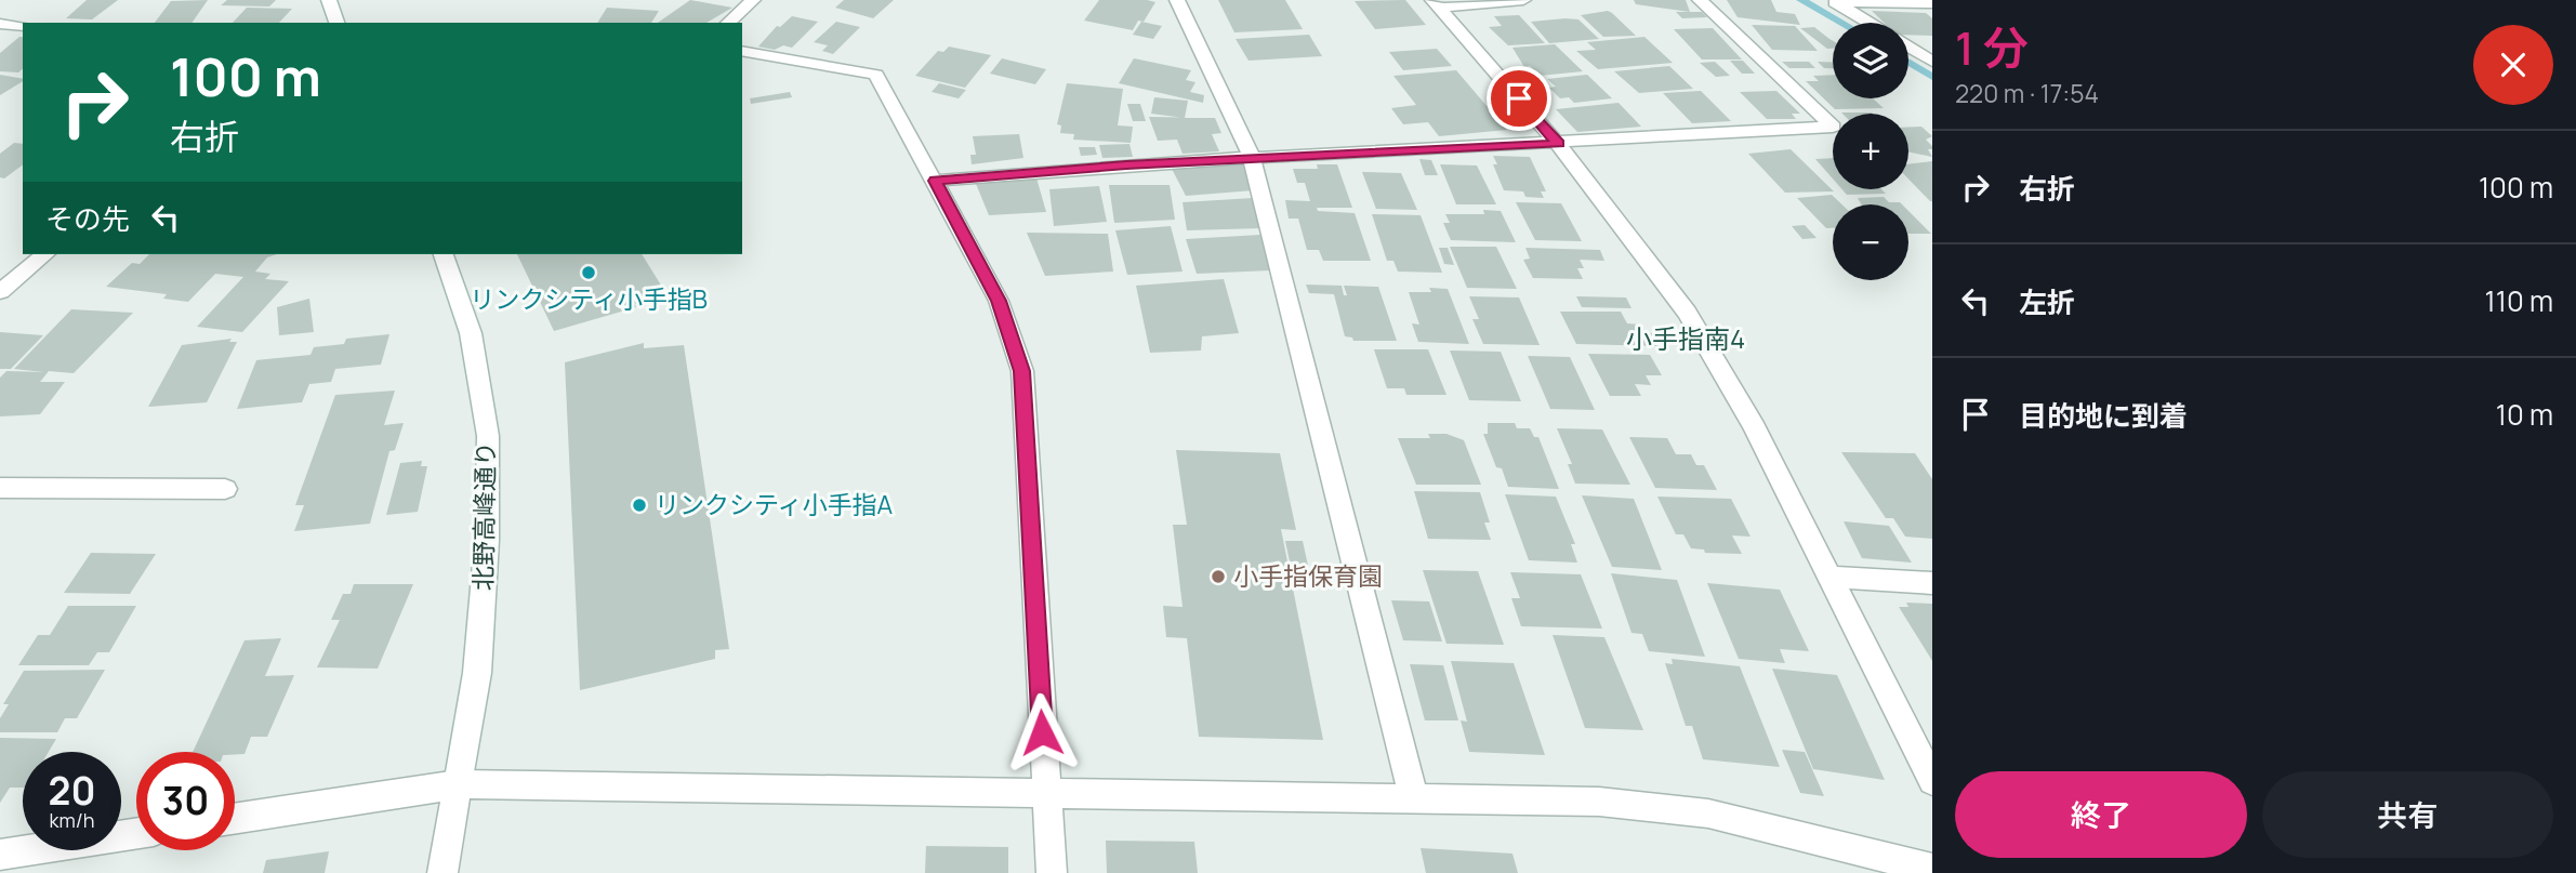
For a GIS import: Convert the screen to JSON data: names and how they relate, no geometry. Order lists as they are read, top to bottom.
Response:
{
  "streets": {
    "street": ["北野高峰通り"]
  },
  "districts": ["小手指南4"],
  "places": ["リンクシティ小手指B", "リンクシティ小手指A", "小手指保育園"],
  "page": {
    "heading": ["1 分", "220 m · 17:54"],
    "map_buttons": ["+", "−"],
    "turn": ["100 m", "右折"],
    "list": [
      {
        "name": "右折",
        "value": "100 m"
      },
      {
        "name": "左折",
        "value": "110 m"
      },
      {
        "name": "目的地に到着",
        "value": "10 m"
      }
    ],
    "then": "その先",
    "speed": "20 km/h",
    "limit": "30",
    "buttons": ["終了", "共有"]
  }
}
